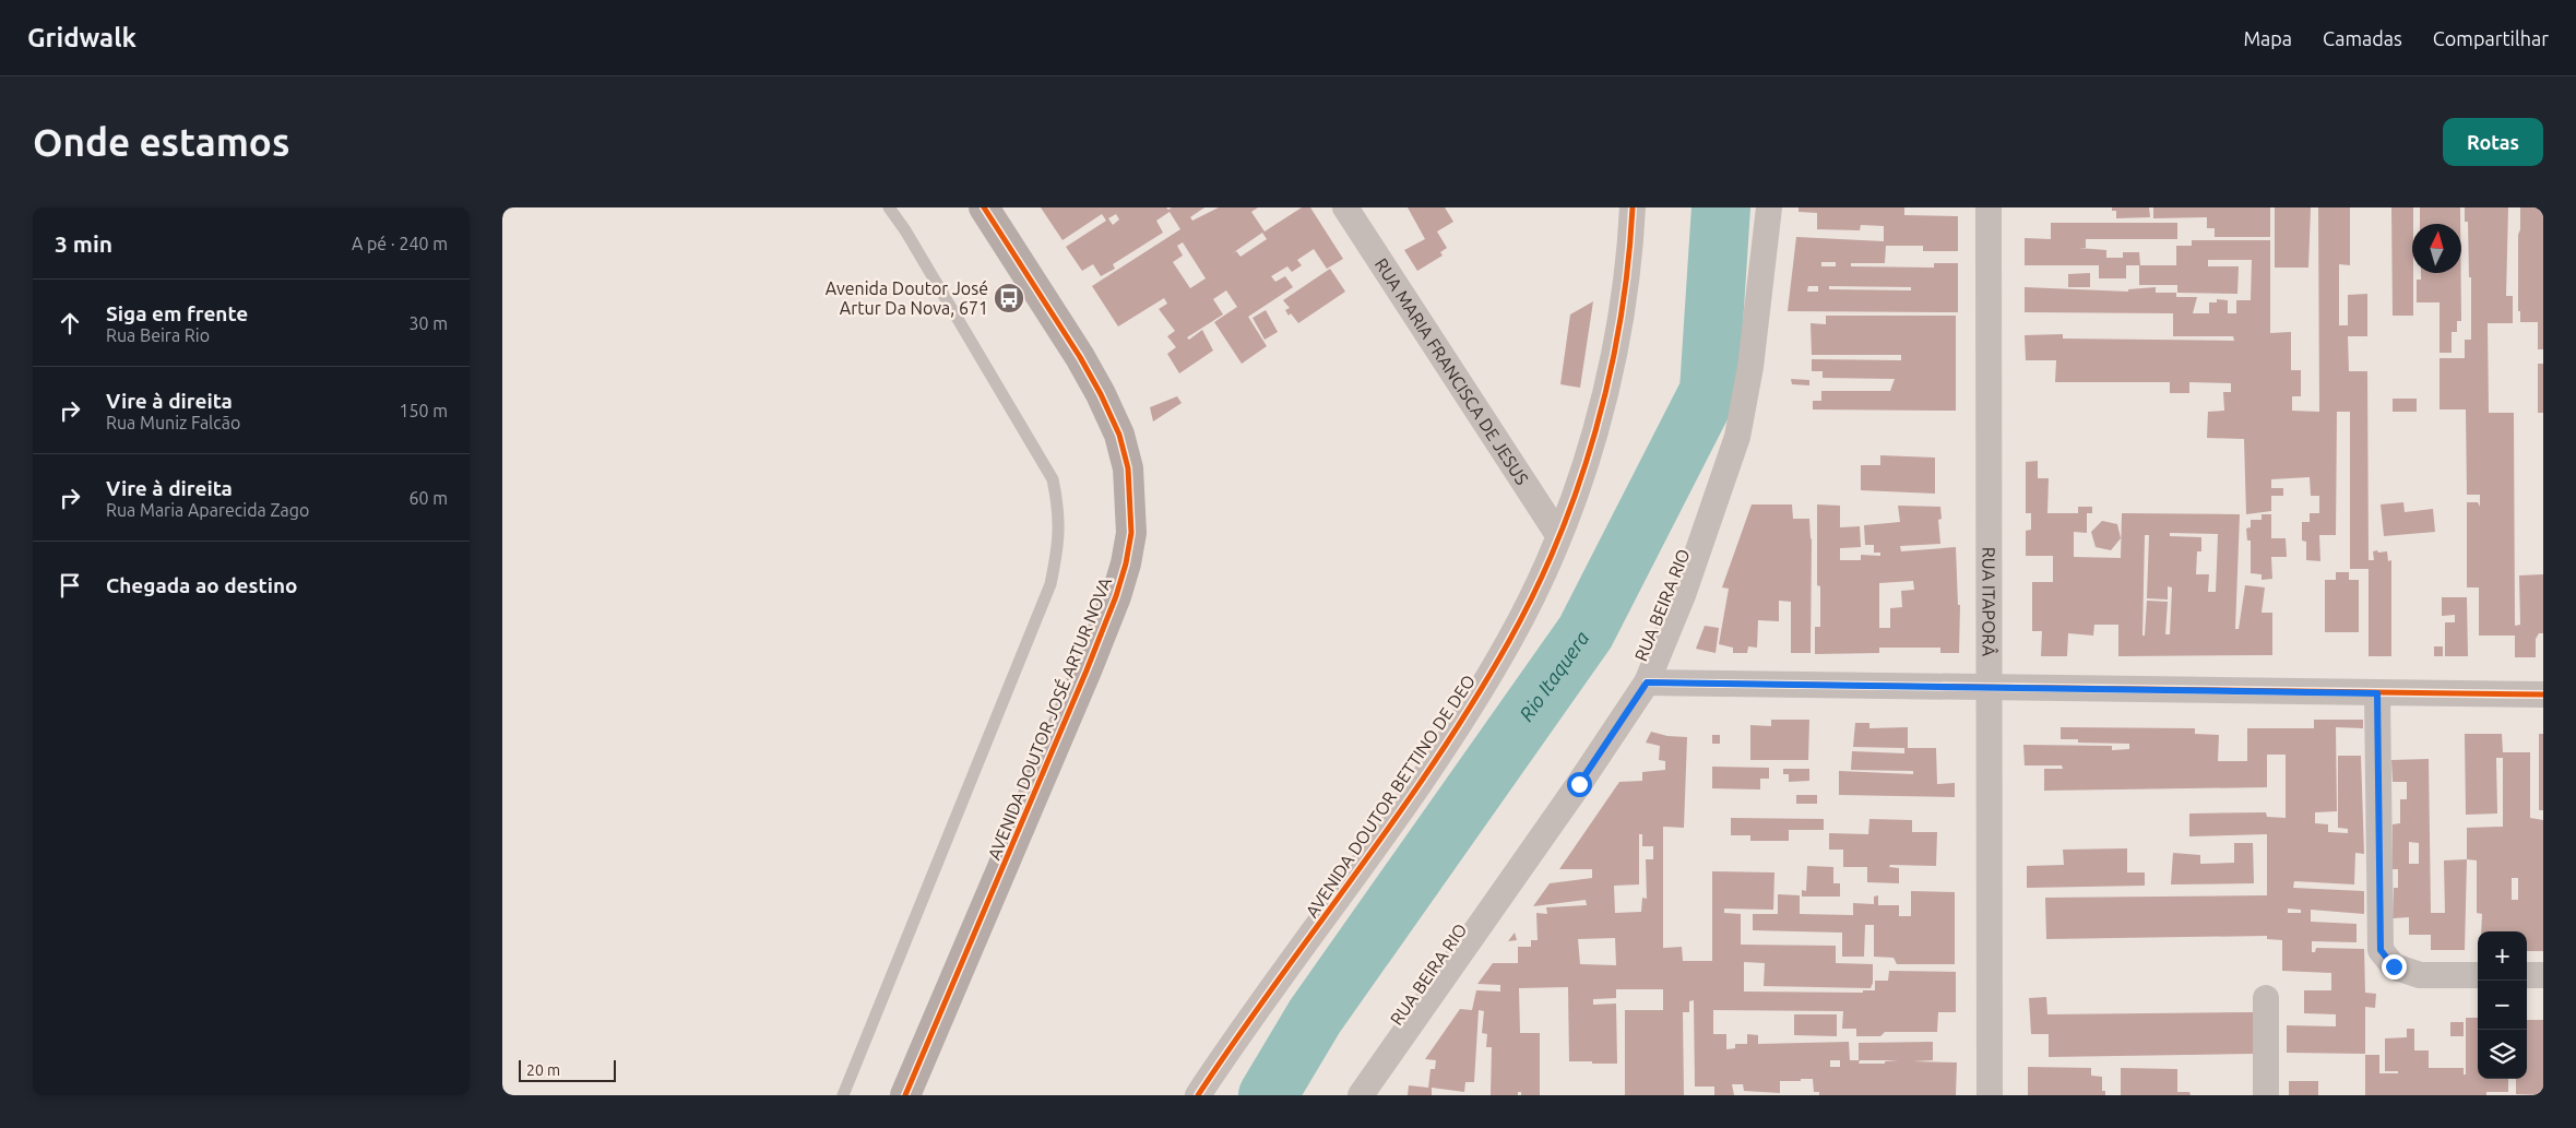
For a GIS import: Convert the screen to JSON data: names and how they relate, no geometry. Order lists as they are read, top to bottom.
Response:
{
  "streets": {
    "main road": ["AVENIDA DOUTOR JOSÉ ARTUR NOVA"],
    "street": [
      "RUA MARIA FRANCISCA DE JESUS",
      "RUA ITAPORÂ",
      "RUA BEIRA RIO",
      "AVENIDA DOUTOR BETTINO DE DEO"
    ]
  },
  "crossings": [
    ["RUA MARIA FRANCISCA DE JESUS", "AVENIDA DOUTOR BETTINO DE DEO"]
  ],
  "water": ["Rio Itaquera"],
  "places": {
    "bus stop": ["Avenida Doutor José Artur Da Nova, 671"]
  },
  "scale_bar": "20 m",
  "north": "top",
  "page": {
    "header": "Gridwalk",
    "nav": ["Mapa", "Camadas", "Compartilhar"],
    "buttons": "Rotas",
    "title": "Onde estamos",
    "heading": ["3 min", "A pé · 240 m"],
    "list": [
      ["Siga em frente", "Rua Beira Rio", "30 m"],
      ["Vire à direita", "Rua Muniz Falcão", "150 m"],
      ["Vire à direita", "Rua Maria Aparecida Zago", "60 m"],
      "Chegada ao destino"
    ],
    "map_buttons": ["+", "−"],
    "scale": "20 m"
  }
}
